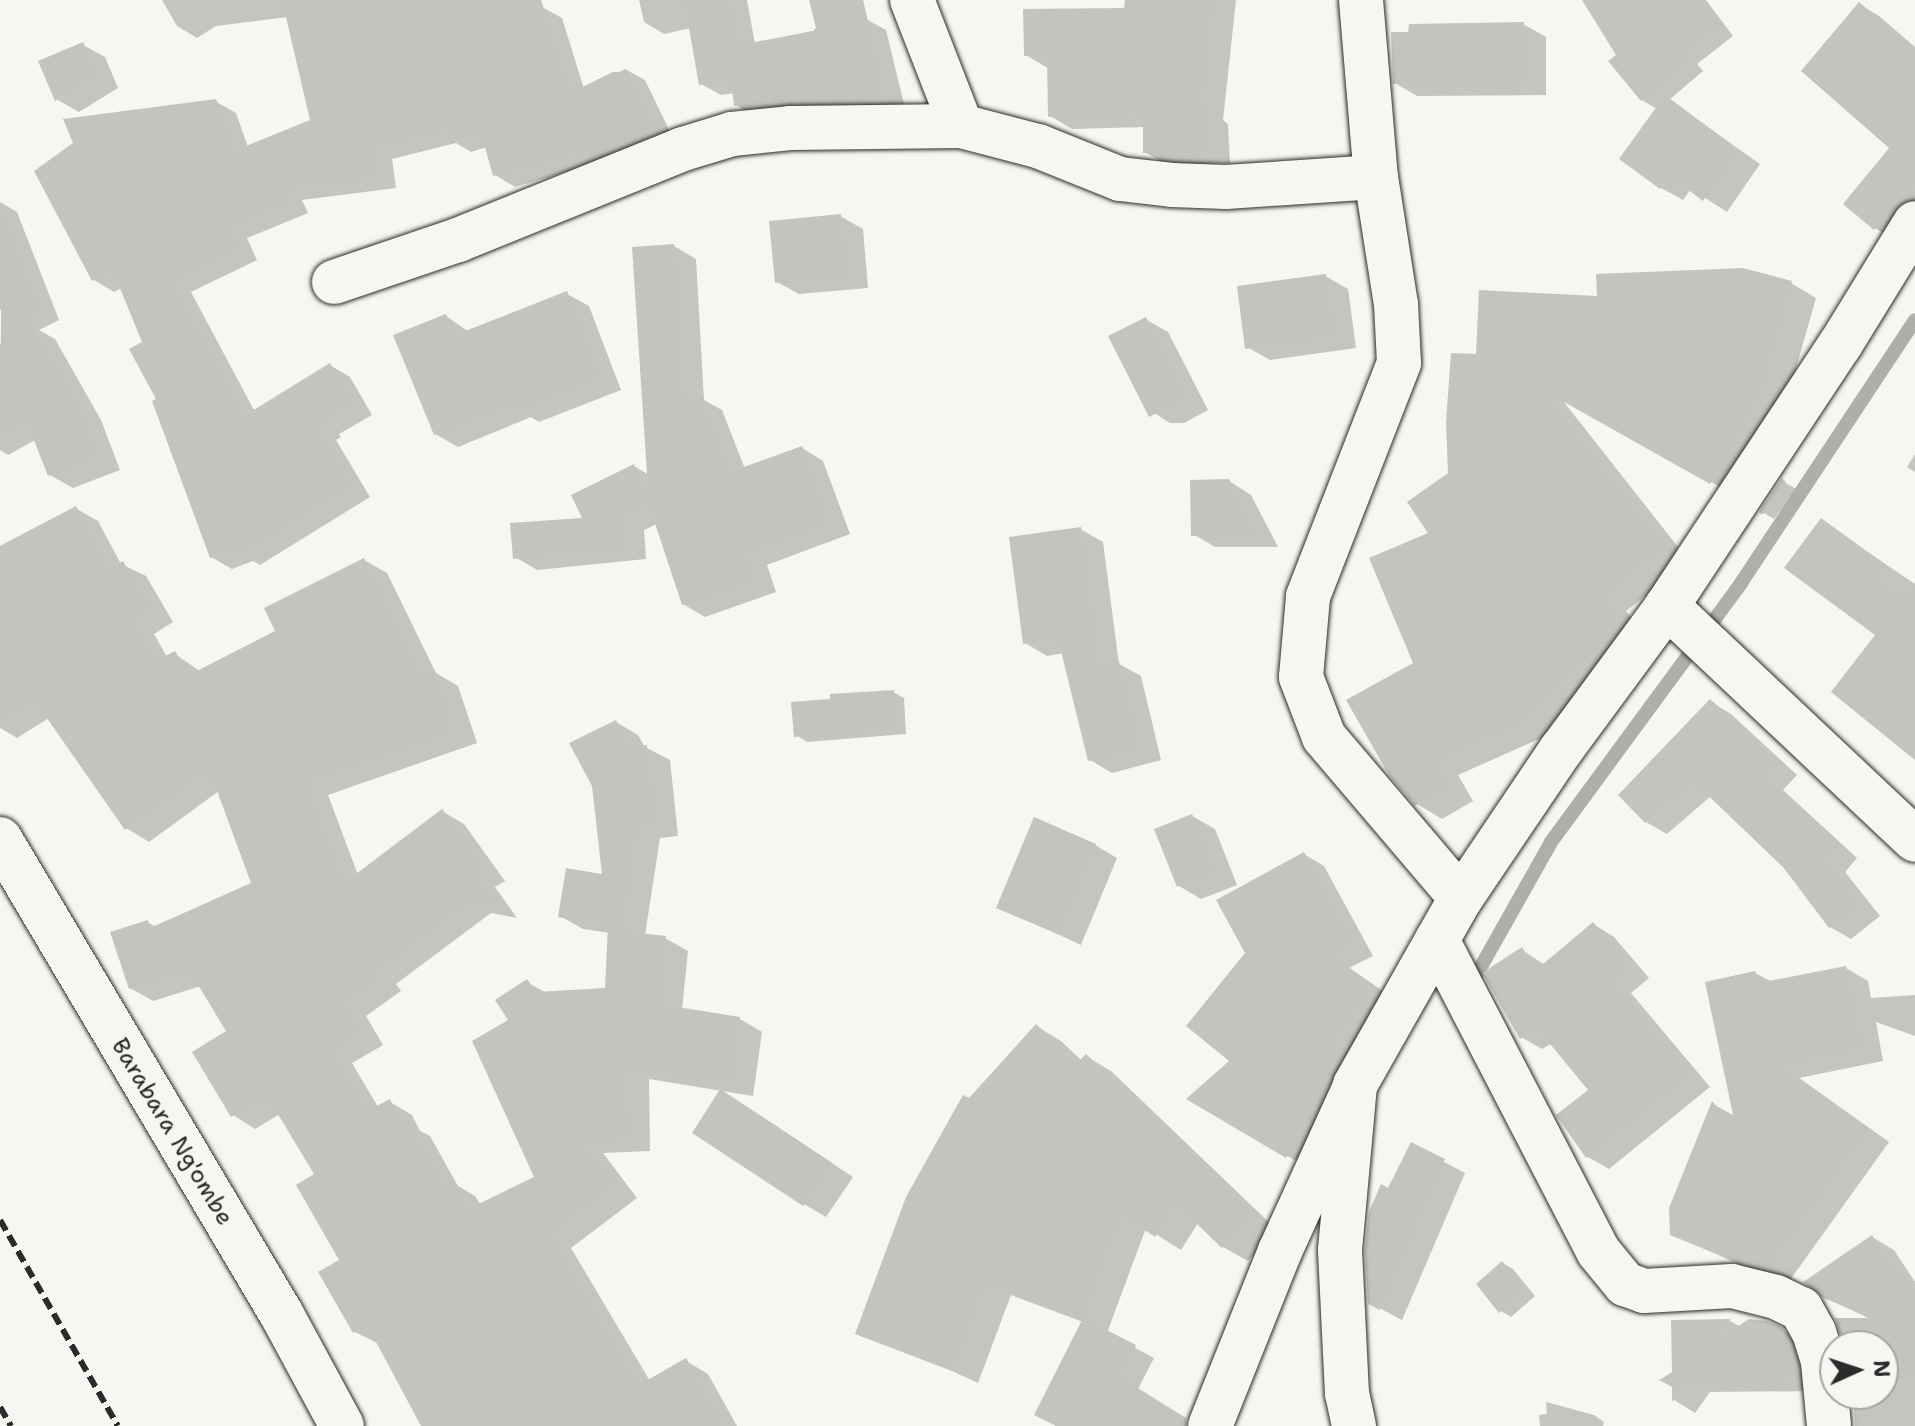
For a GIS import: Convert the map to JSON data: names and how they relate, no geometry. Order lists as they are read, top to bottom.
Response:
{
  "streets": {
    "street": ["Barabara Ng'ombe"]
  },
  "north": "right"
}
